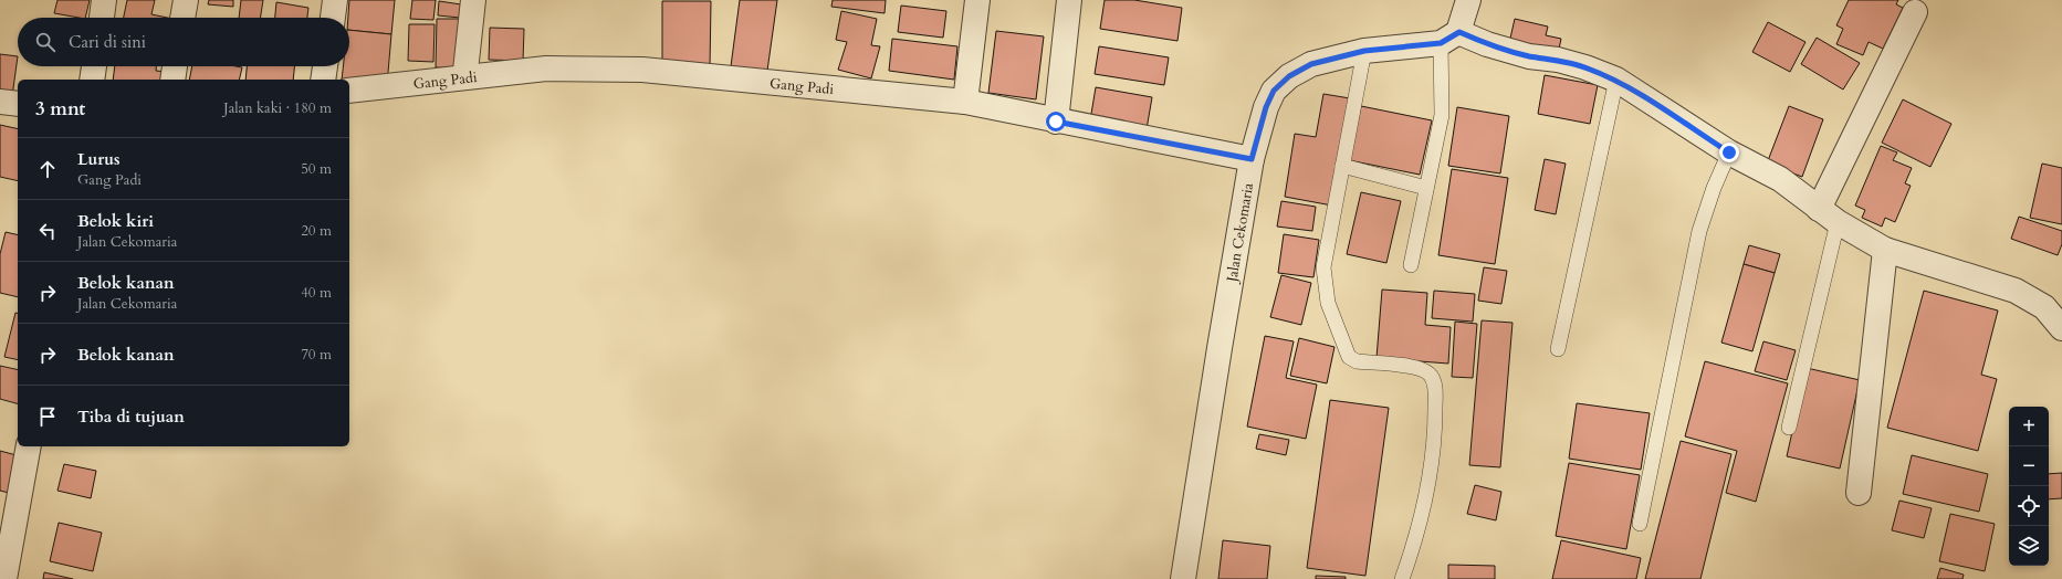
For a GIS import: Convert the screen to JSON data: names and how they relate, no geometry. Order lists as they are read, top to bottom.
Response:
{
  "streets": {
    "street": ["Gang Padi", "Jalan Cekomaria"]
  },
  "crossings": [
    ["Gang Padi", "Jalan Cekomaria"]
  ],
  "page": {
    "search": "Cari di sini",
    "heading": ["3 mnt", "Jalan kaki · 180 m"],
    "list": [
      ["Lurus", "Gang Padi", "50 m"],
      ["Belok kiri", "Jalan Cekomaria", "20 m"],
      ["Belok kanan", "Jalan Cekomaria", "40 m"],
      ["Belok kanan", "70 m"],
      "Tiba di tujuan"
    ],
    "map_buttons": ["+", "−"]
  }
}
